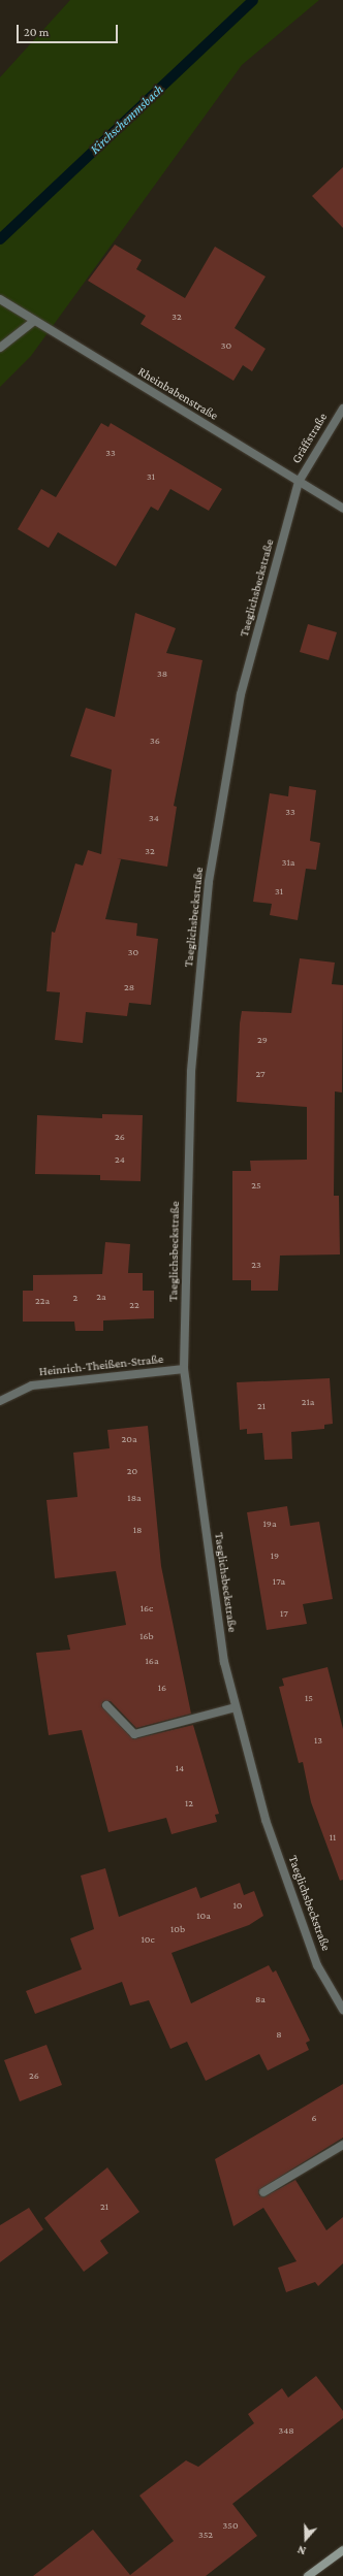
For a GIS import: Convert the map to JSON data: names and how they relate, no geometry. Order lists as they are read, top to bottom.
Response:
{
  "streets": {
    "street": [
      "Rheinbabenstraße",
      "Gräffstraße",
      "Taeglichsbeckstraße",
      "Heinrich-Theißen-Straße"
    ]
  },
  "crossings": [
    ["Rheinbabenstraße", "Gräffstraße"],
    ["Rheinbabenstraße", "Taeglichsbeckstraße"],
    ["Gräffstraße", "Taeglichsbeckstraße"],
    ["Taeglichsbeckstraße", "Heinrich-Theißen-Straße"]
  ],
  "water": ["Kirchschemmsbach"],
  "house_numbers": [
    "32",
    "30",
    "33",
    "31",
    "38",
    "36",
    "33",
    "34",
    "32",
    "31a",
    "31",
    "30",
    "28",
    "29",
    "27",
    "26",
    "24",
    "25",
    "23",
    "2a",
    "2",
    "22a",
    "22",
    "21a",
    "21",
    "20a",
    "20",
    "18a",
    "19a",
    "18",
    "19",
    "17a",
    "16c",
    "17",
    "16b",
    "16a",
    "16",
    "15",
    "13",
    "14",
    "12",
    "11",
    "10",
    "10a",
    "10b",
    "10c",
    "8a",
    "8",
    "26",
    "6",
    "21",
    "348",
    "350",
    "352"
  ],
  "scale_bar": "20 m",
  "north": "bottom"
}
